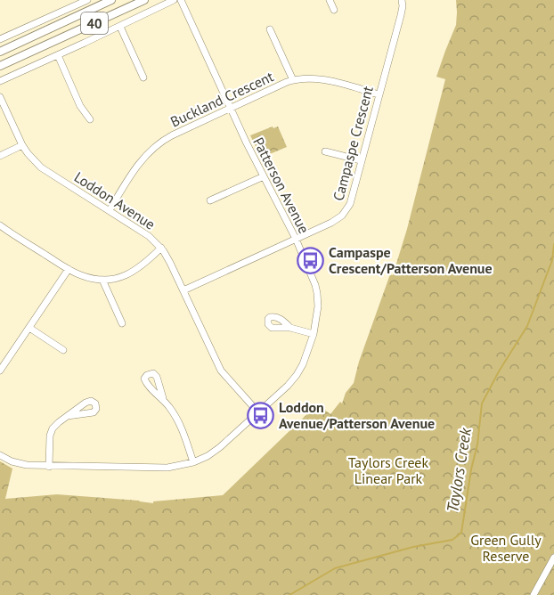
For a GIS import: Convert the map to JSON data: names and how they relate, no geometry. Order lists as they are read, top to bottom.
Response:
{
  "streets": {
    "main road": ["40"],
    "street": [
      "Buckland Crescent",
      "Campaspe Crescent",
      "Patterson Avenue",
      "Loddon Avenue"
    ]
  },
  "crossings": [
    ["Buckland Crescent", "Campaspe Crescent"],
    ["Buckland Crescent", "Patterson Avenue"],
    ["Buckland Crescent", "Loddon Avenue"],
    ["Campaspe Crescent", "Patterson Avenue"],
    ["Campaspe Crescent", "Loddon Avenue"],
    ["Patterson Avenue", "Loddon Avenue"]
  ],
  "water": ["Taylors Creek"],
  "parks": ["Taylors Creek Linear Park", "Green Gully Reserve"],
  "places": {
    "bus stop": ["Campaspe Crescent/Patterson Avenue", "Loddon Avenue/Patterson Avenue"]
  }
}
